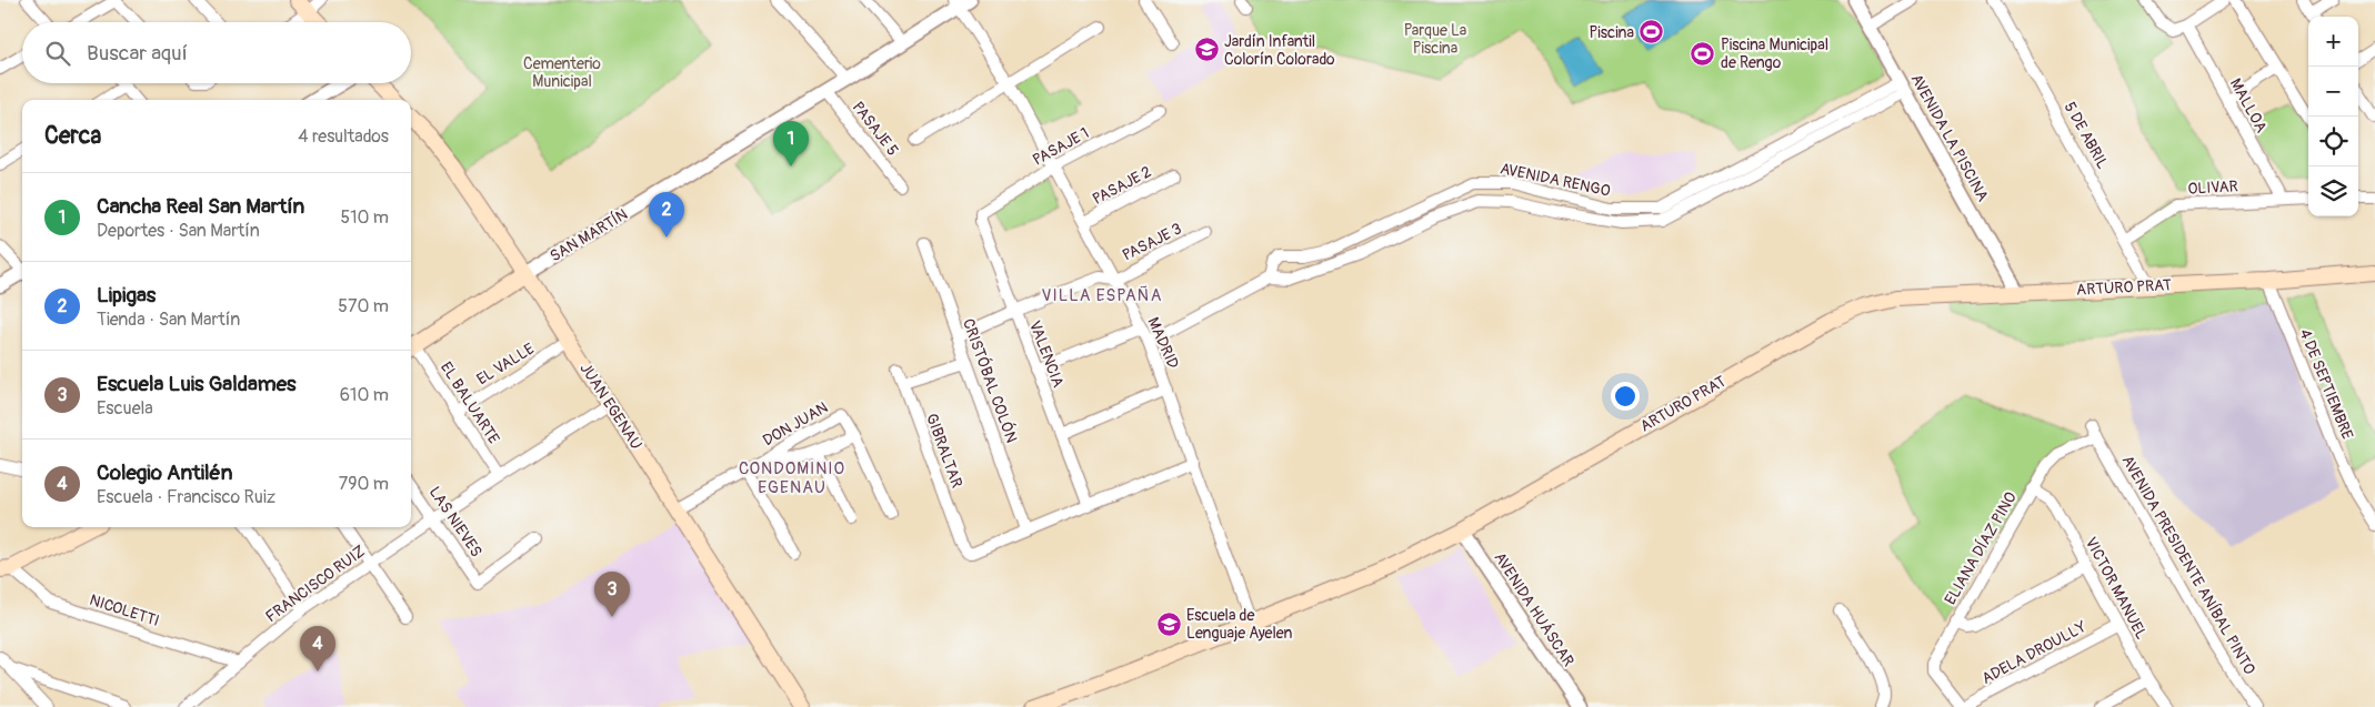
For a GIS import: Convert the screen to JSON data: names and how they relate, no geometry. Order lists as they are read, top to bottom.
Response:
{
  "streets": {
    "main road": ["SAN MARTÍN", "ARTURO PRAT", "JUAN EGENAU"],
    "street": [
      "MALLOA",
      "PASAJE 5",
      "5 DE ABRIL",
      "AVENIDA LA PISCINA",
      "PASAJE 1",
      "AVENIDA RENGO",
      "PASAJE 2",
      "OLIVAR",
      "PASAJE 3",
      "MADRID",
      "VALENCIA",
      "EL VALLE",
      "CRISTÓBAL COLÓN",
      "4 DE SEPTIEMBRE",
      "EL BALUARTE",
      "DON JUAN",
      "GIBRALTAR",
      "LAS NIEVES",
      "ELIANA DÍAZ PINO",
      "AVENIDA PRESIDENTE ANÍBAL PINTO",
      "FRANCISCO RUIZ",
      "VICTOR MANUEL",
      "AVENIDA HUÁSCAR",
      "NICOLETTI",
      "ADELA DROULLY"
    ]
  },
  "crossings": [
    ["MALLOA", "OLIVAR"],
    ["PASAJE 5", "SAN MARTÍN"],
    ["5 DE ABRIL", "OLIVAR"],
    ["5 DE ABRIL", "ARTURO PRAT"],
    ["AVENIDA LA PISCINA", "AVENIDA RENGO"],
    ["AVENIDA LA PISCINA", "ARTURO PRAT"],
    ["PASAJE 1", "MADRID"],
    ["PASAJE 1", "VALENCIA"],
    ["AVENIDA RENGO", "MADRID"],
    ["PASAJE 2", "MADRID"],
    ["SAN MARTÍN", "MADRID"],
    ["SAN MARTÍN", "EL BALUARTE"],
    ["SAN MARTÍN", "JUAN EGENAU"],
    ["PASAJE 3", "MADRID"],
    ["ARTURO PRAT", "MADRID"],
    ["ARTURO PRAT", "4 DE SEPTIEMBRE"],
    ["ARTURO PRAT", "AVENIDA HUÁSCAR"],
    ["EL VALLE", "EL BALUARTE"],
    ["EL VALLE", "JUAN EGENAU"],
    ["CRISTÓBAL COLÓN", "GIBRALTAR"],
    ["EL BALUARTE", "FRANCISCO RUIZ"],
    ["JUAN EGENAU", "DON JUAN"],
    ["JUAN EGENAU", "FRANCISCO RUIZ"],
    ["LAS NIEVES", "FRANCISCO RUIZ"],
    ["ELIANA DÍAZ PINO", "AVENIDA PRESIDENTE ANÍBAL PINTO"],
    ["ELIANA DÍAZ PINO", "VICTOR MANUEL"],
    ["ELIANA DÍAZ PINO", "ADELA DROULLY"],
    ["FRANCISCO RUIZ", "NICOLETTI"],
    ["VICTOR MANUEL", "ADELA DROULLY"]
  ],
  "districts": ["VILLA ESPAÑA", "CONDOMINIO EGENAU"],
  "parks": ["Parque La Piscina", "Cementerio Municipal"],
  "places": {
    "sports": ["Piscina", "Piscina Municipal de Rengo"],
    "school or university": ["Jardín Infantil Colorín Colorado", "Escuela de Lenguaje Ayelen"]
  },
  "page": {
    "map_buttons": ["+", "−"],
    "search": "Buscar aquí",
    "heading": ["Cerca", "4 resultados"],
    "pins": [
      "1",
      "2",
      "3",
      "4"
    ],
    "list": [
      {
        "mark": "1",
        "name": "Cancha Real San Martín",
        "note": "Deportes · San Martín",
        "value": "510 m"
      },
      {
        "mark": "2",
        "name": "Lipigas",
        "note": "Tienda · San Martín",
        "value": "570 m"
      },
      {
        "mark": "3",
        "name": "Escuela Luis Galdames",
        "note": "Escuela",
        "value": "610 m"
      },
      {
        "mark": "4",
        "name": "Colegio Antilén",
        "note": "Escuela · Francisco Ruiz",
        "value": "790 m"
      }
    ]
  }
}
